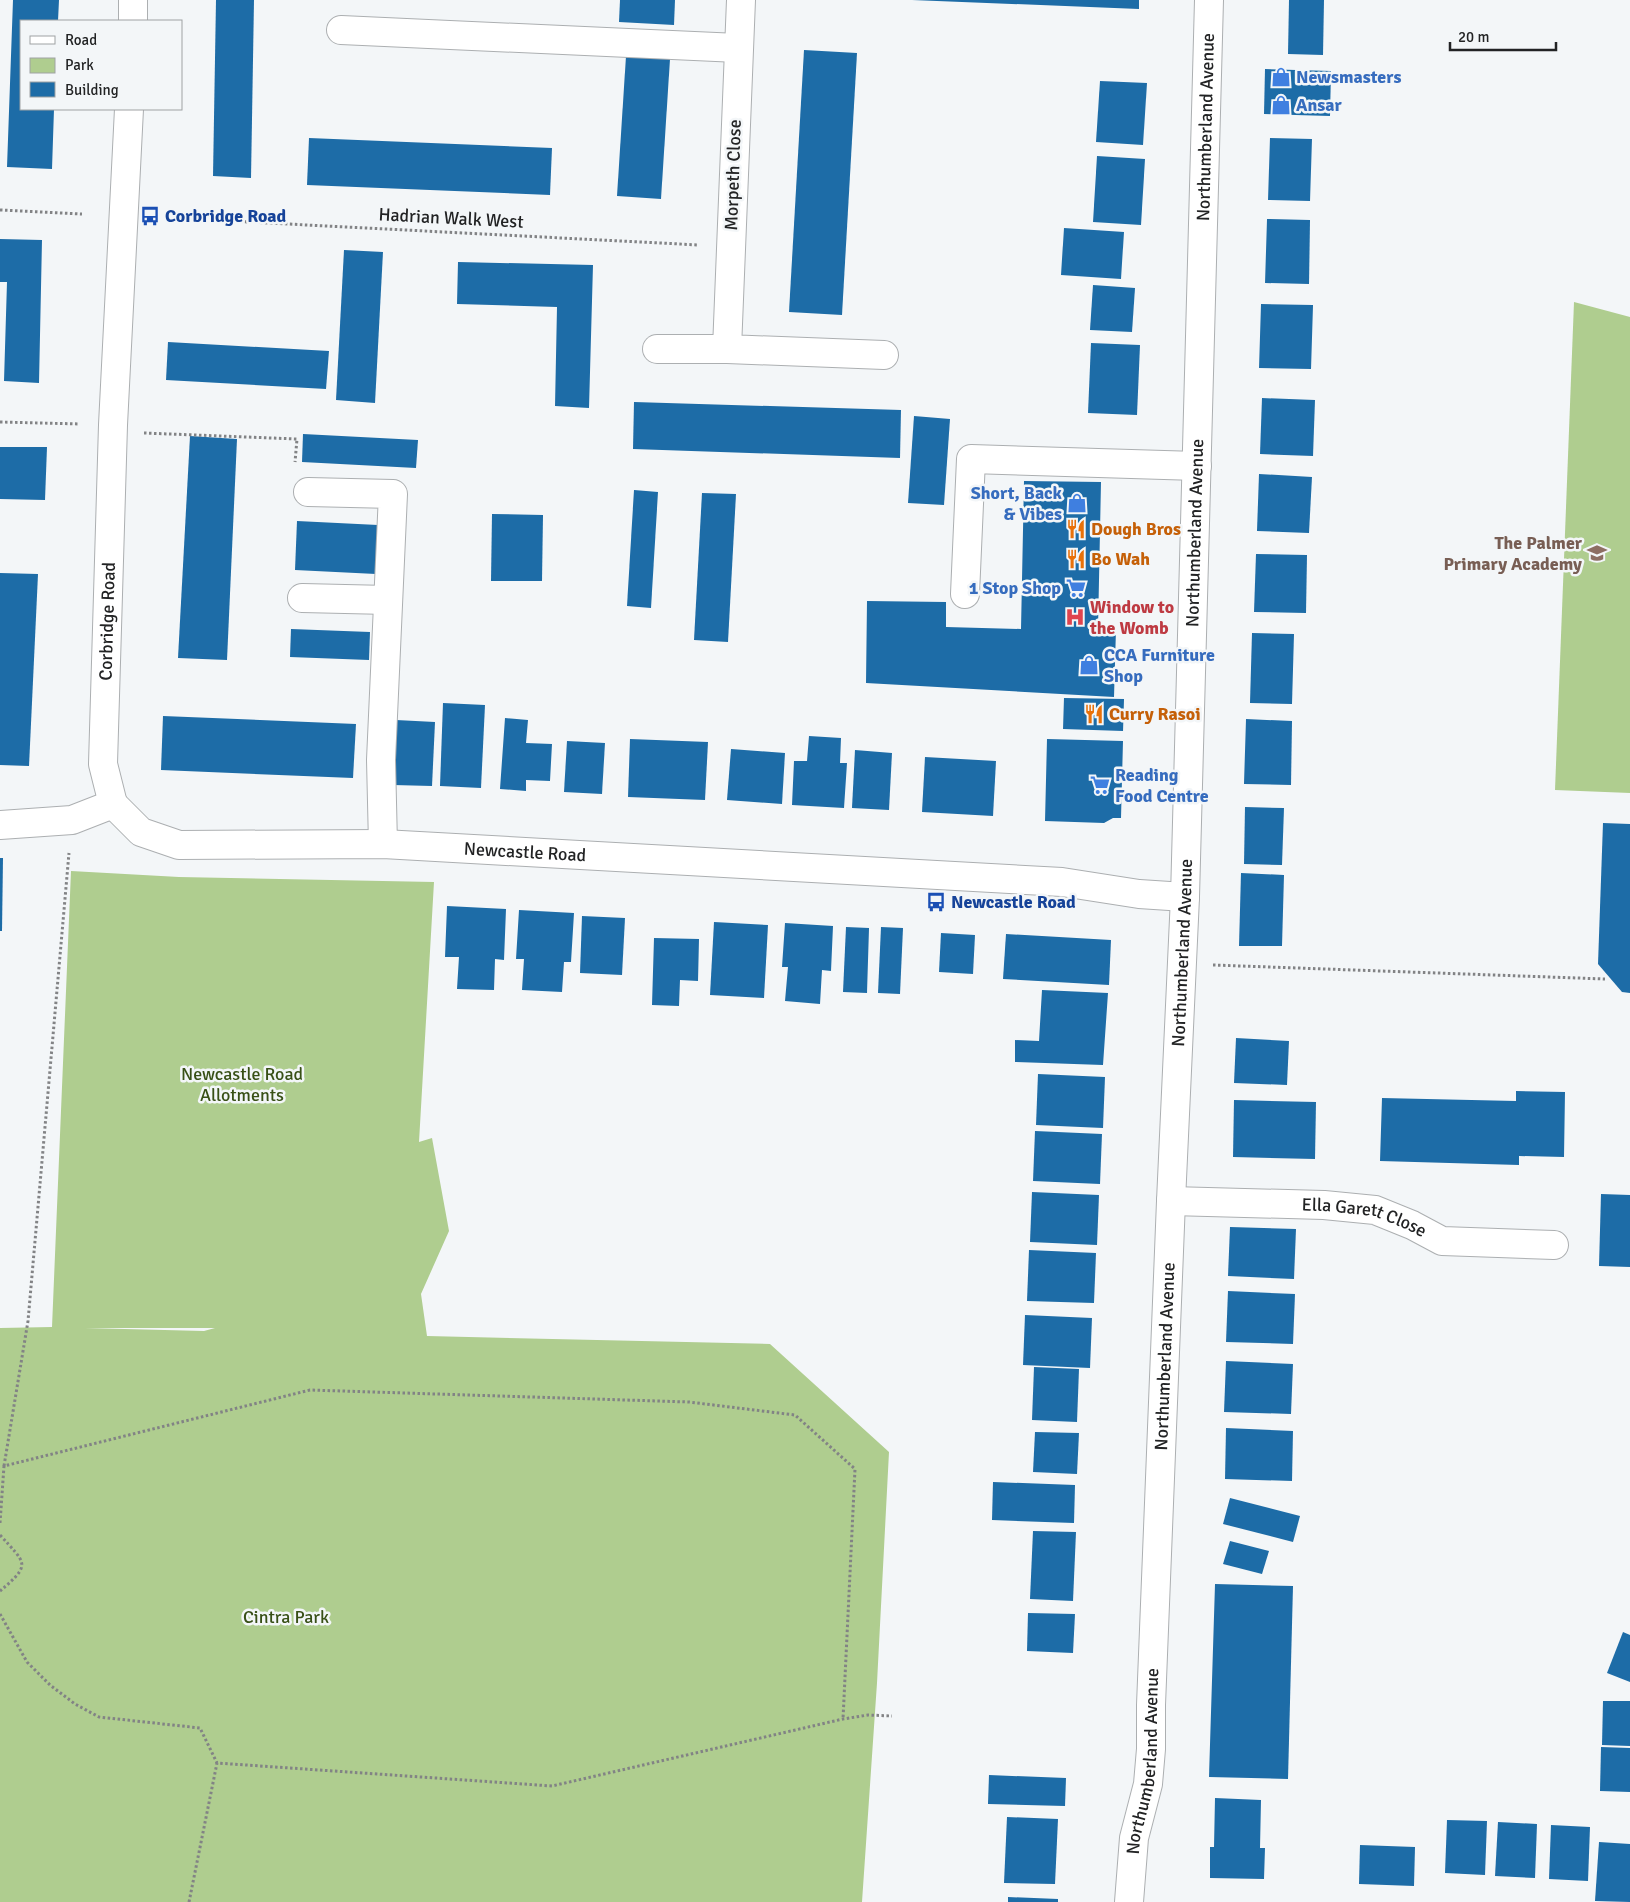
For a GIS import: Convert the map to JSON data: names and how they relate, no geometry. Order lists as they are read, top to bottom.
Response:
{
  "streets": {
    "street": [
      "Northumberland Avenue",
      "Morpeth Close",
      "Corbridge Road",
      "Newcastle Road",
      "Ella Garett Close"
    ],
    "path": ["Hadrian Walk West"]
  },
  "crossings": [
    ["Northumberland Avenue", "Newcastle Road"],
    ["Northumberland Avenue", "Ella Garett Close"],
    ["Morpeth Close", "Hadrian Walk West"],
    ["Corbridge Road", "Newcastle Road"]
  ],
  "parks": ["Newcastle Road Allotments", "Cintra Park"],
  "places": {
    "shop": [
      "Newsmasters",
      "Ansar",
      "Short, Back & Vibes",
      "CCA Furniture Shop"
    ],
    "bus stop": ["Corbridge Road", "Newcastle Road"],
    "restaurant": ["Dough Bros", "Bo Wah", "Curry Rasoi"],
    "school or university": ["The Palmer Primary Academy"],
    "supermarket": ["1 Stop Shop", "Reading Food Centre"],
    "hospital": ["Window to the Womb"]
  },
  "legend": ["Road", "Park", "Building"],
  "scale_bar": "20 m"
}
